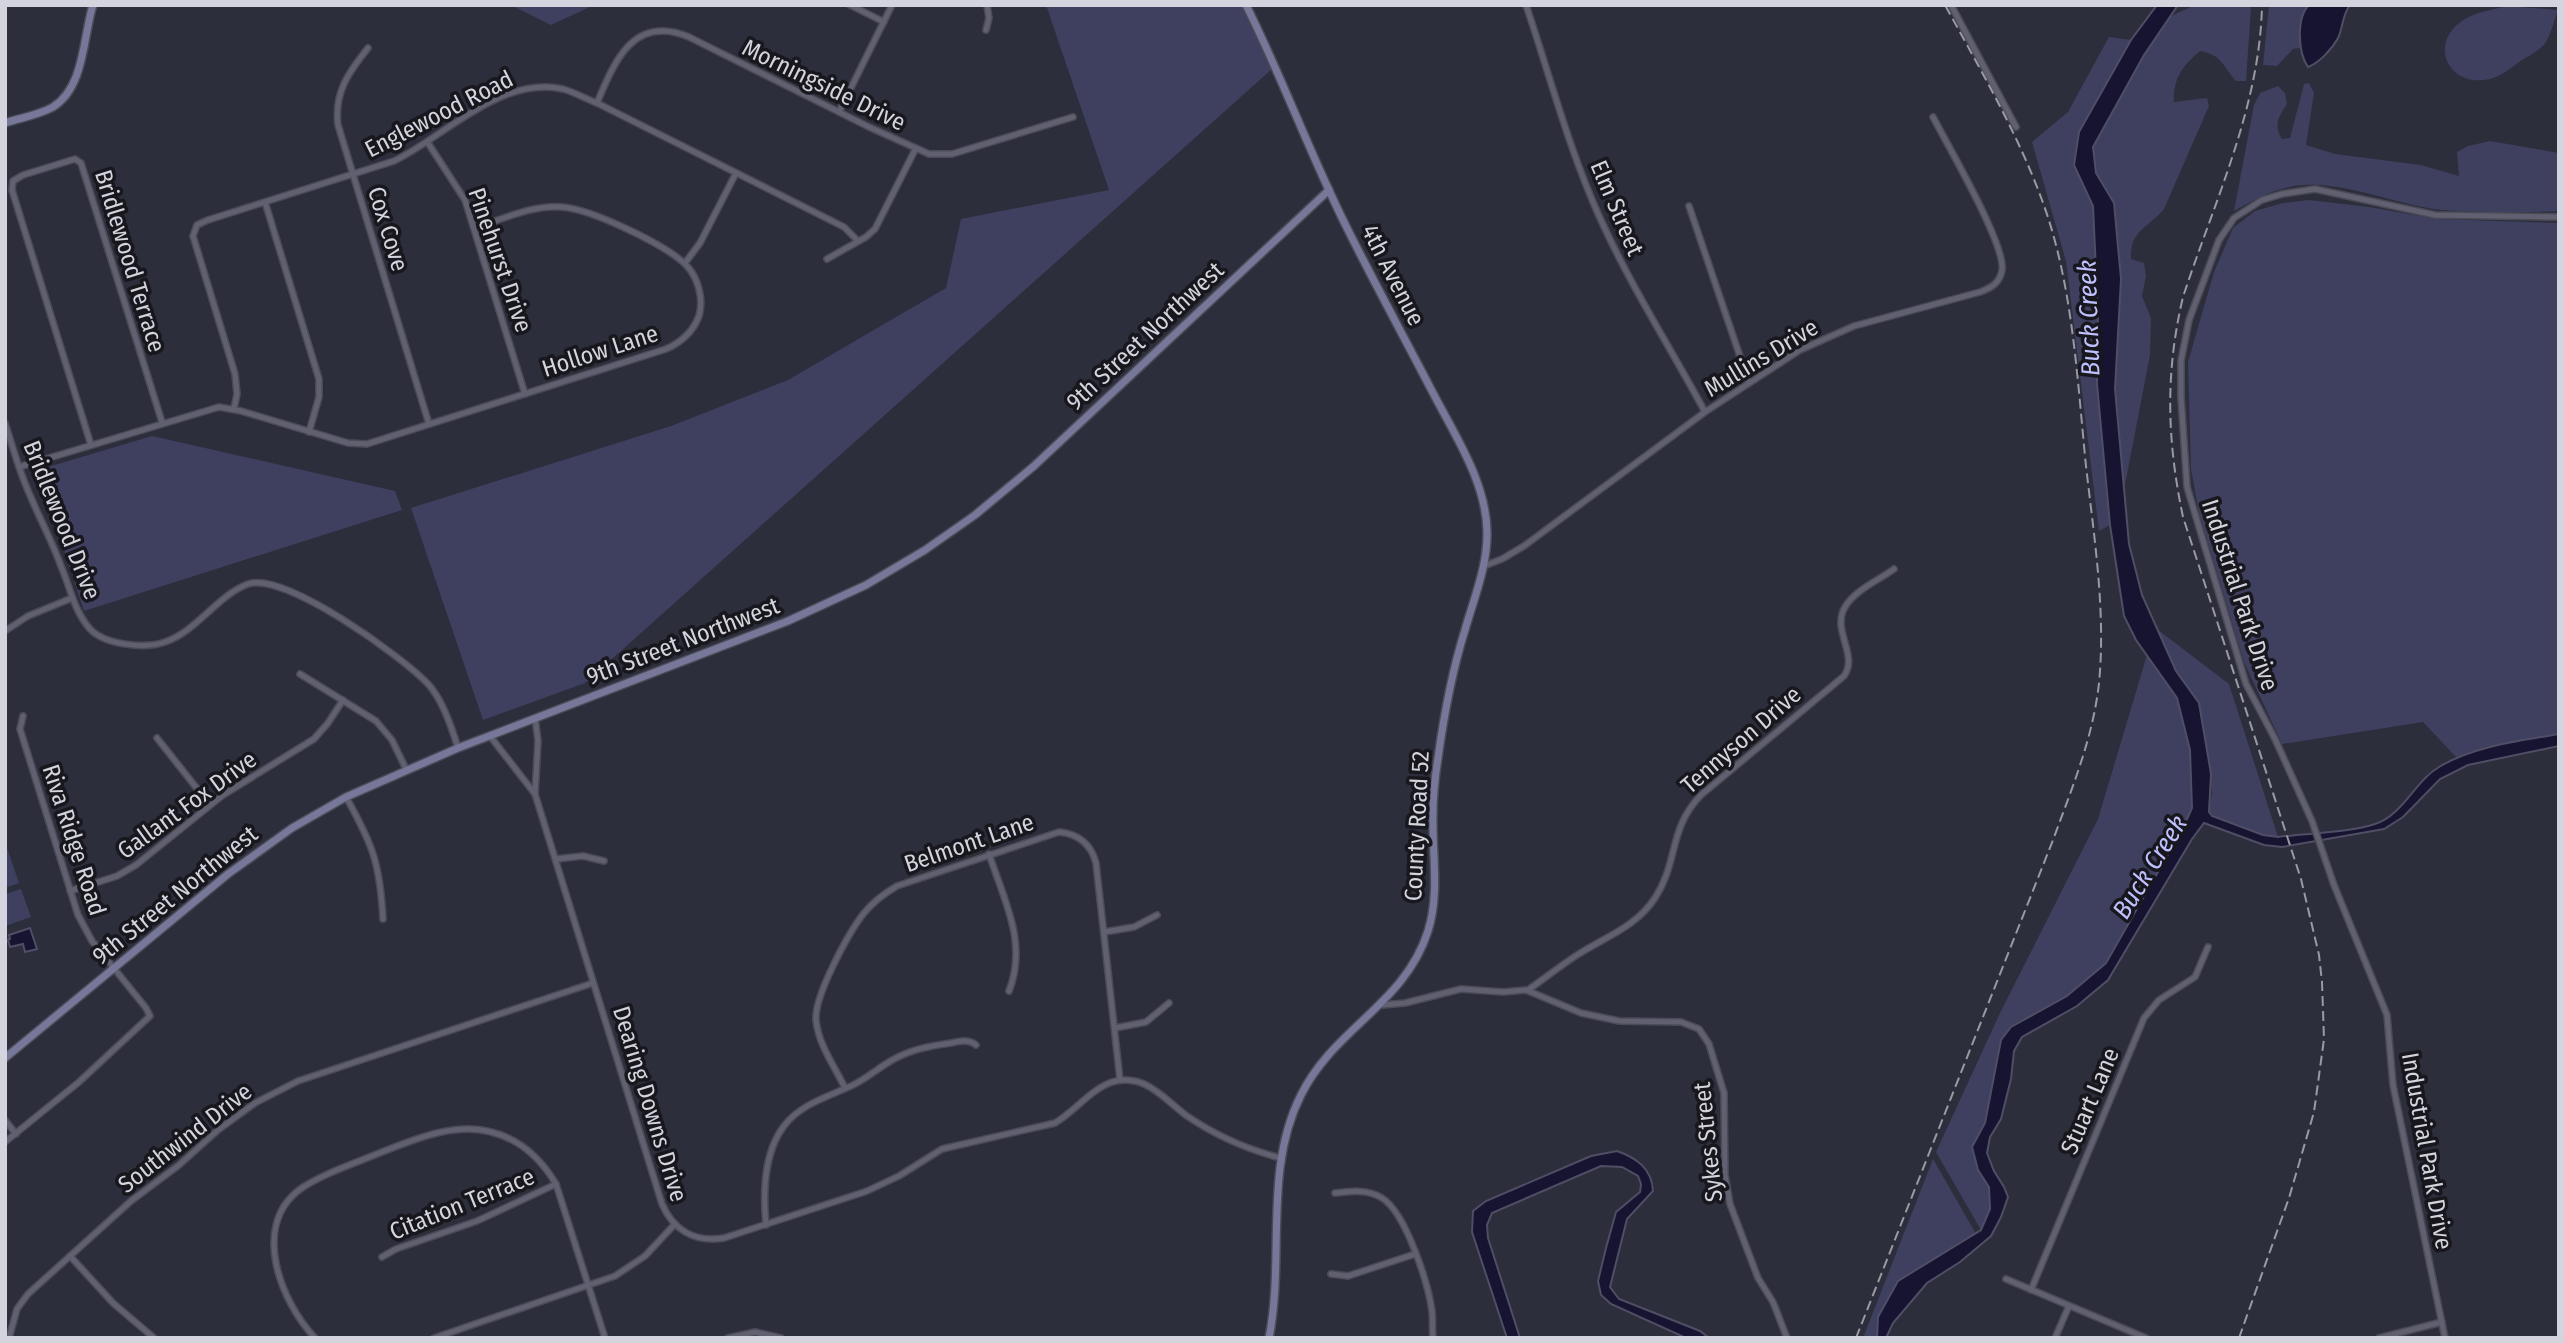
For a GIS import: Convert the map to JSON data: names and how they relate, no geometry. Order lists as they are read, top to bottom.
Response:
{
  "streets": {
    "street": [
      "Morningside Drive",
      "Englewood Road",
      "Elm Street",
      "Cox Cove",
      "Pinehurst Drive",
      "Bridlewood Terrace",
      "4th Avenue",
      "9th Street Northwest",
      "Hollow Lane",
      "Mullins Drive",
      "Bridlewood Drive",
      "Industrial Park Drive",
      "Tennyson Drive",
      "Gallant Fox Drive",
      "County Road 52",
      "Riva Ridge Road",
      "Belmont Lane",
      "Stuart Lane",
      "Dearing Downs Drive",
      "Southwind Drive",
      "Sykes Street",
      "Citation Terrace"
    ]
  },
  "crossings": [
    ["Morningside Drive", "Englewood Road"],
    ["Englewood Road", "Cox Cove"],
    ["Englewood Road", "Pinehurst Drive"],
    ["Englewood Road", "Hollow Lane"],
    ["Elm Street", "Mullins Drive"],
    ["Cox Cove", "Hollow Lane"],
    ["Pinehurst Drive", "Hollow Lane"],
    ["4th Avenue", "9th Street Northwest"],
    ["4th Avenue", "Mullins Drive"],
    ["4th Avenue", "County Road 52"],
    ["9th Street Northwest", "Bridlewood Drive"],
    ["9th Street Northwest", "Riva Ridge Road"],
    ["9th Street Northwest", "Dearing Downs Drive"],
    ["Mullins Drive", "County Road 52"],
    ["Tennyson Drive", "Sykes Street"],
    ["Gallant Fox Drive", "Riva Ridge Road"],
    ["Belmont Lane", "Dearing Downs Drive"],
    ["Dearing Downs Drive", "Southwind Drive"]
  ],
  "water": ["Buck Creek"]
}
